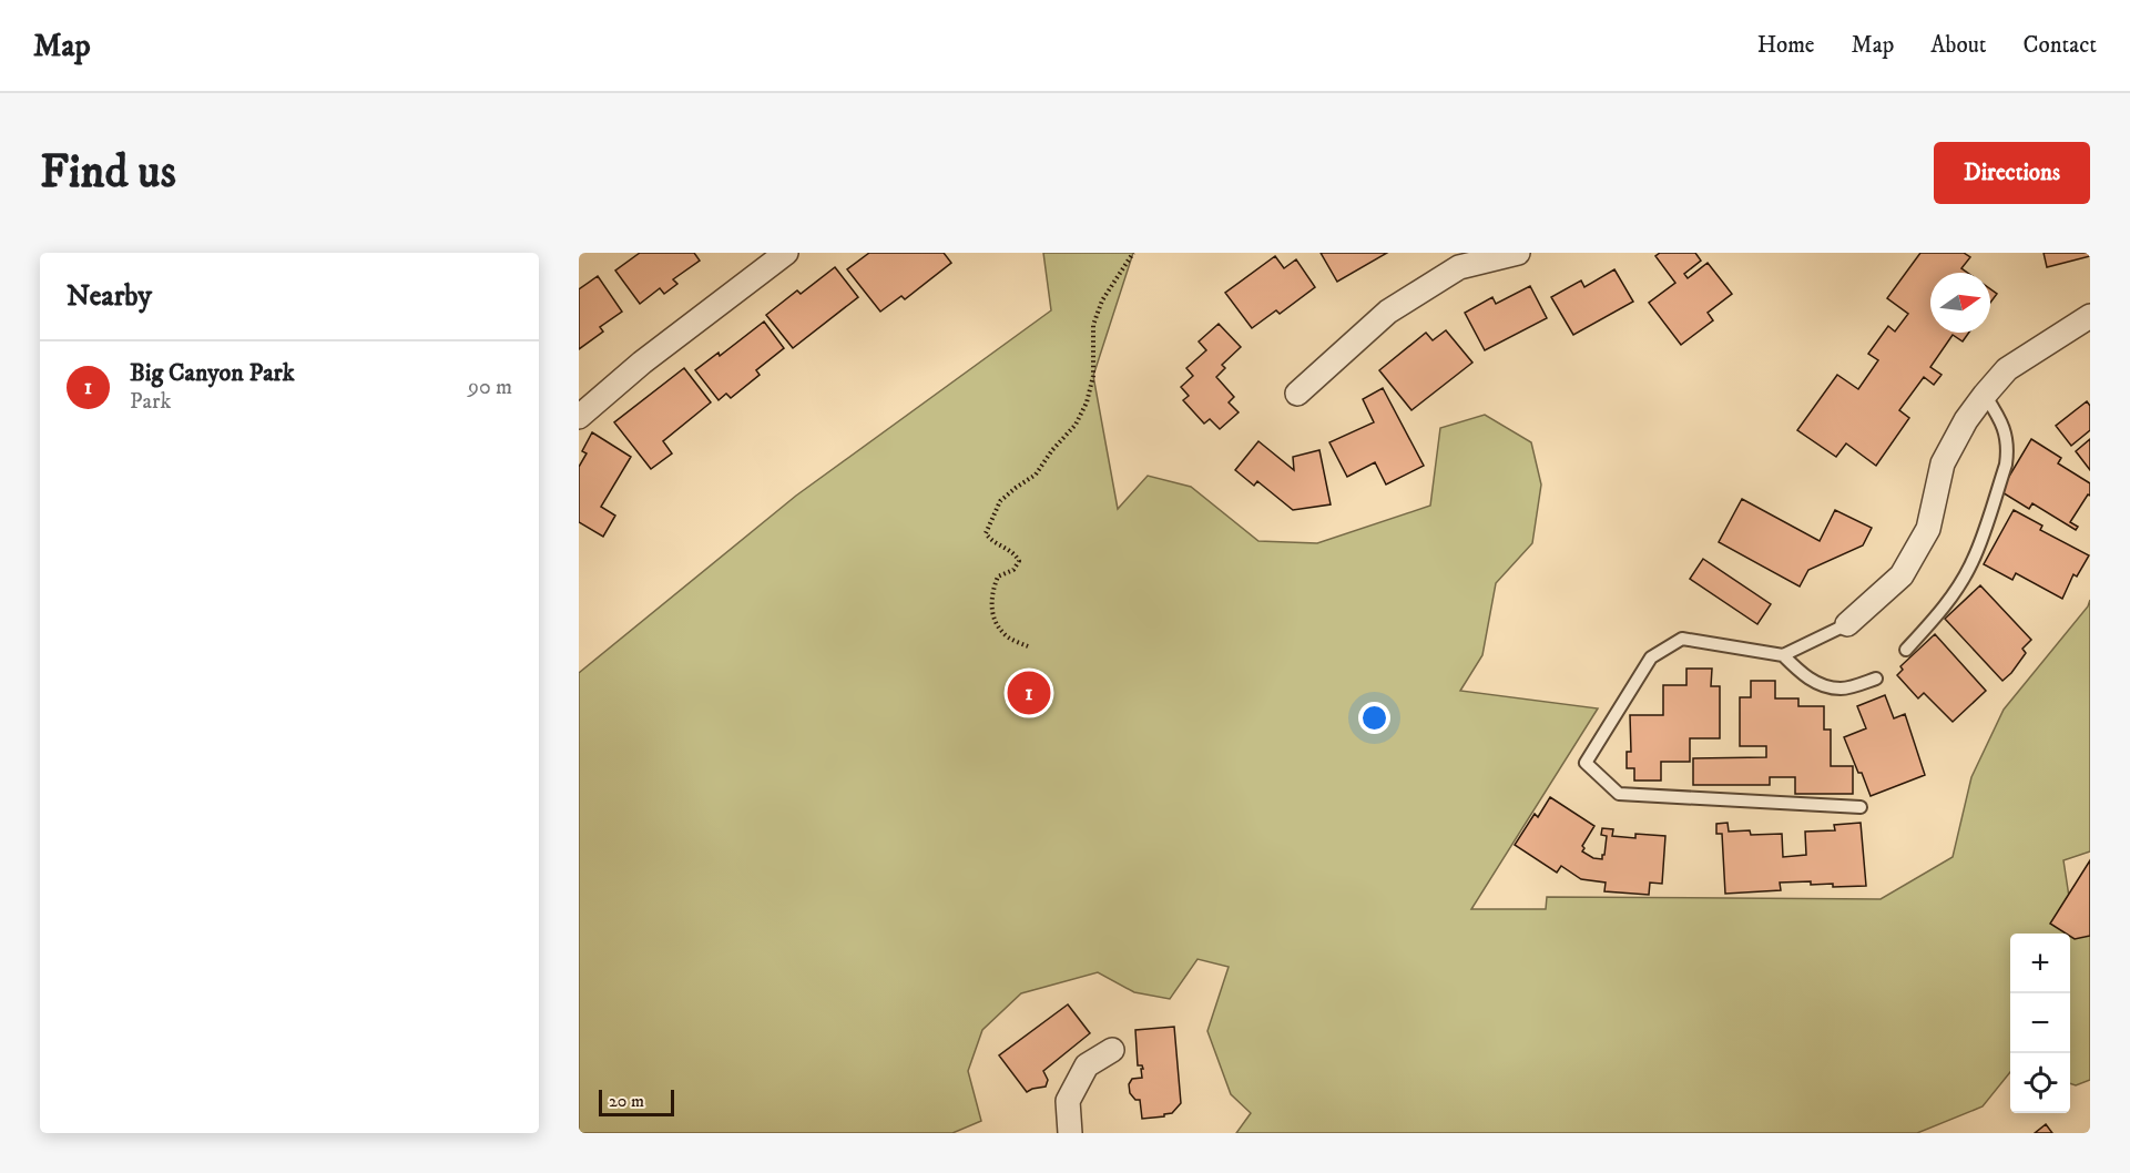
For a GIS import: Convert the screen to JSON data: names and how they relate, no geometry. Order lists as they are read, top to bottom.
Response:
{
  "scale_bar": "20 m",
  "north": "right",
  "page": {
    "header": "Map",
    "nav": [
      "Home",
      "Map",
      "About",
      "Contact"
    ],
    "buttons": "Directions",
    "title": "Find us",
    "heading": "Nearby",
    "list": [
      {
        "mark": "1",
        "name": "Big Canyon Park",
        "note": "Park",
        "value": "90 m"
      }
    ],
    "pins": "1",
    "map_buttons": ["+", "−"],
    "scale": "20 m"
  }
}
